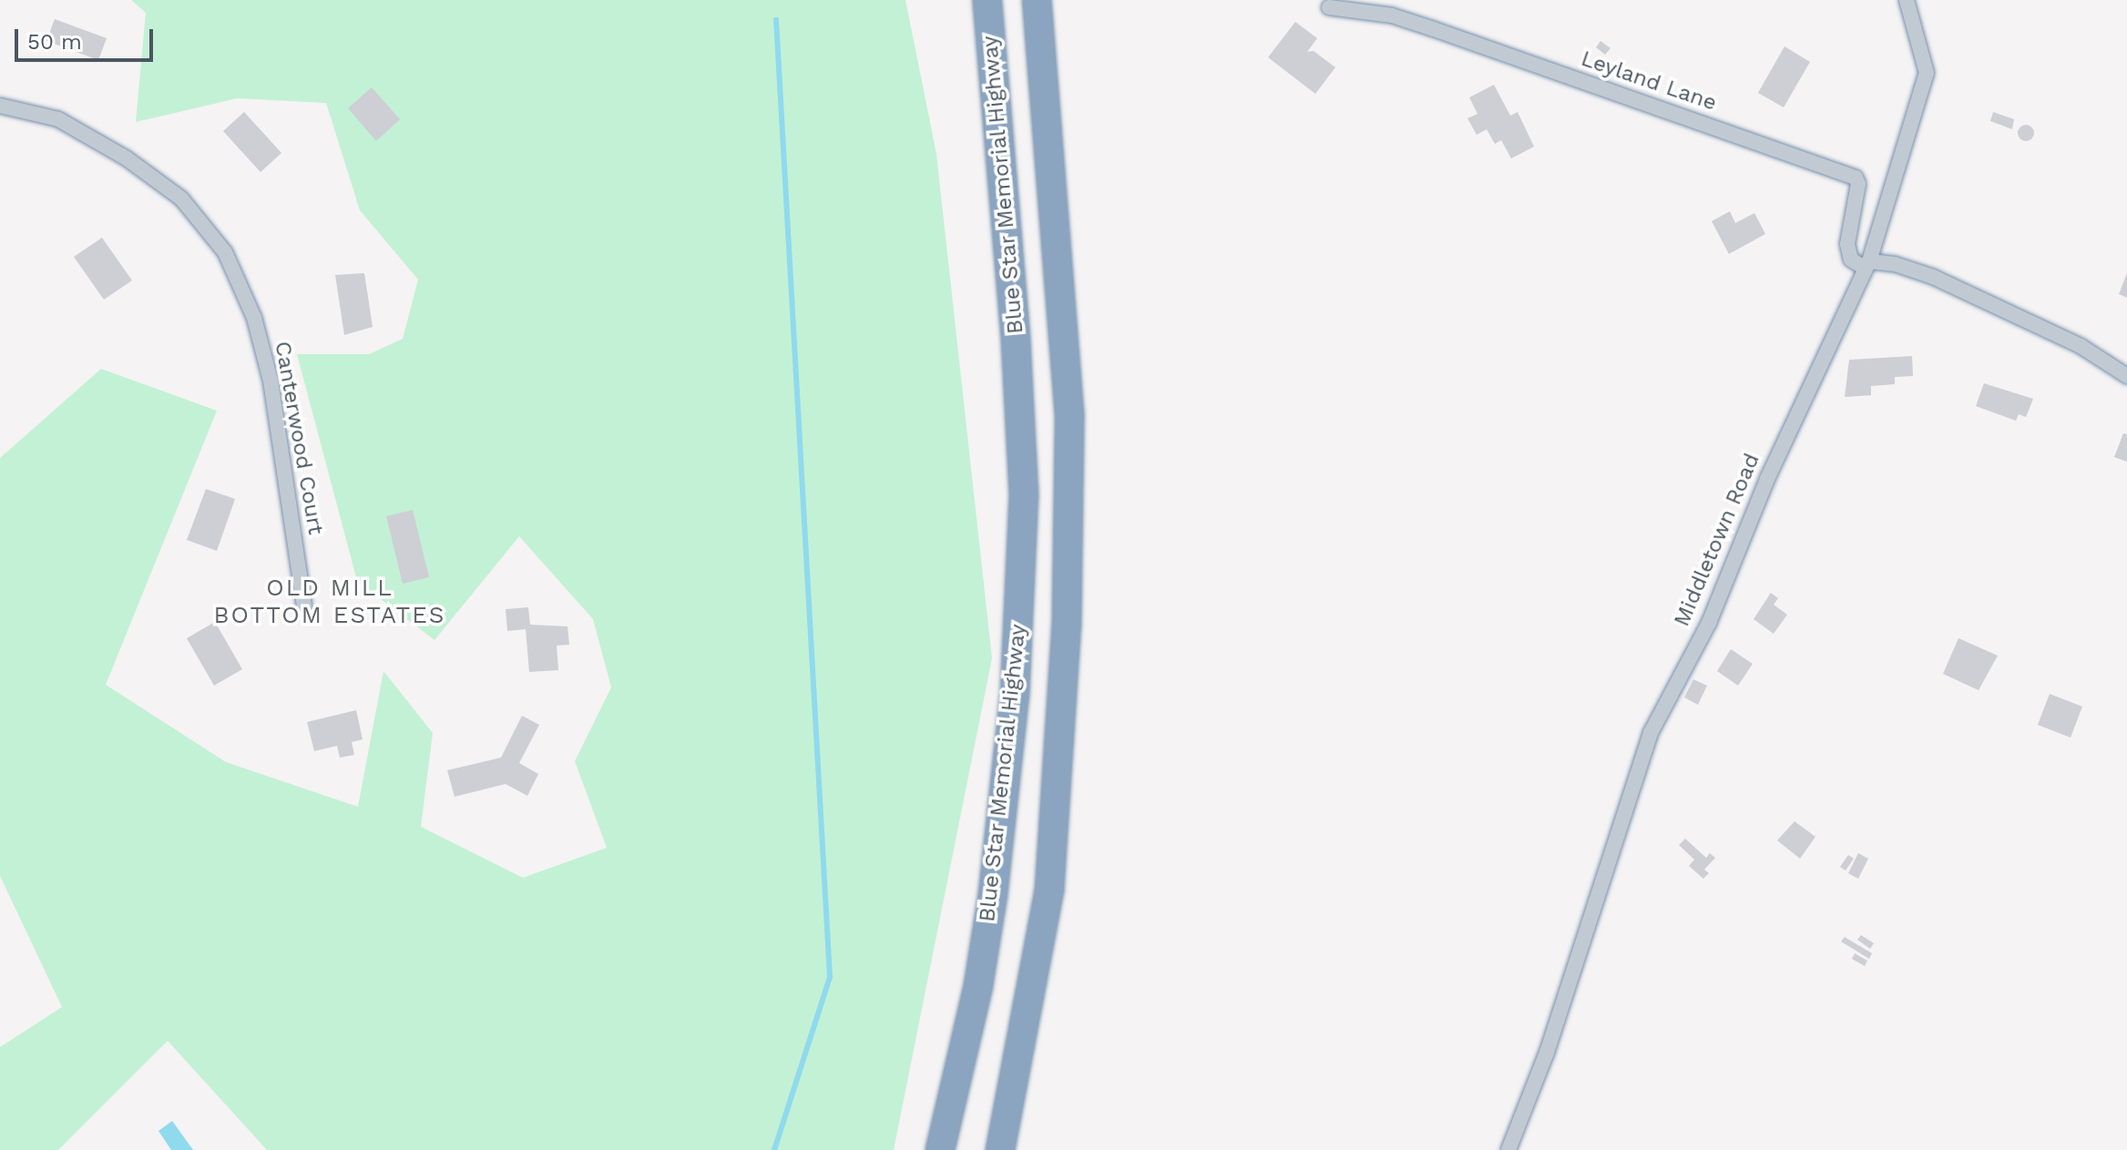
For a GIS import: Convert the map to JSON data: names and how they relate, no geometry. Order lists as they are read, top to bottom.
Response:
{
  "streets": {
    "highway": ["Blue Star Memorial Highway"],
    "street": ["Leyland Lane", "Canterwood Court", "Middletown Road"]
  },
  "crossings": [
    ["Leyland Lane", "Middletown Road"]
  ],
  "districts": ["OLD MILL BOTTOM ESTATES"],
  "scale_bar": "50 m"
}
